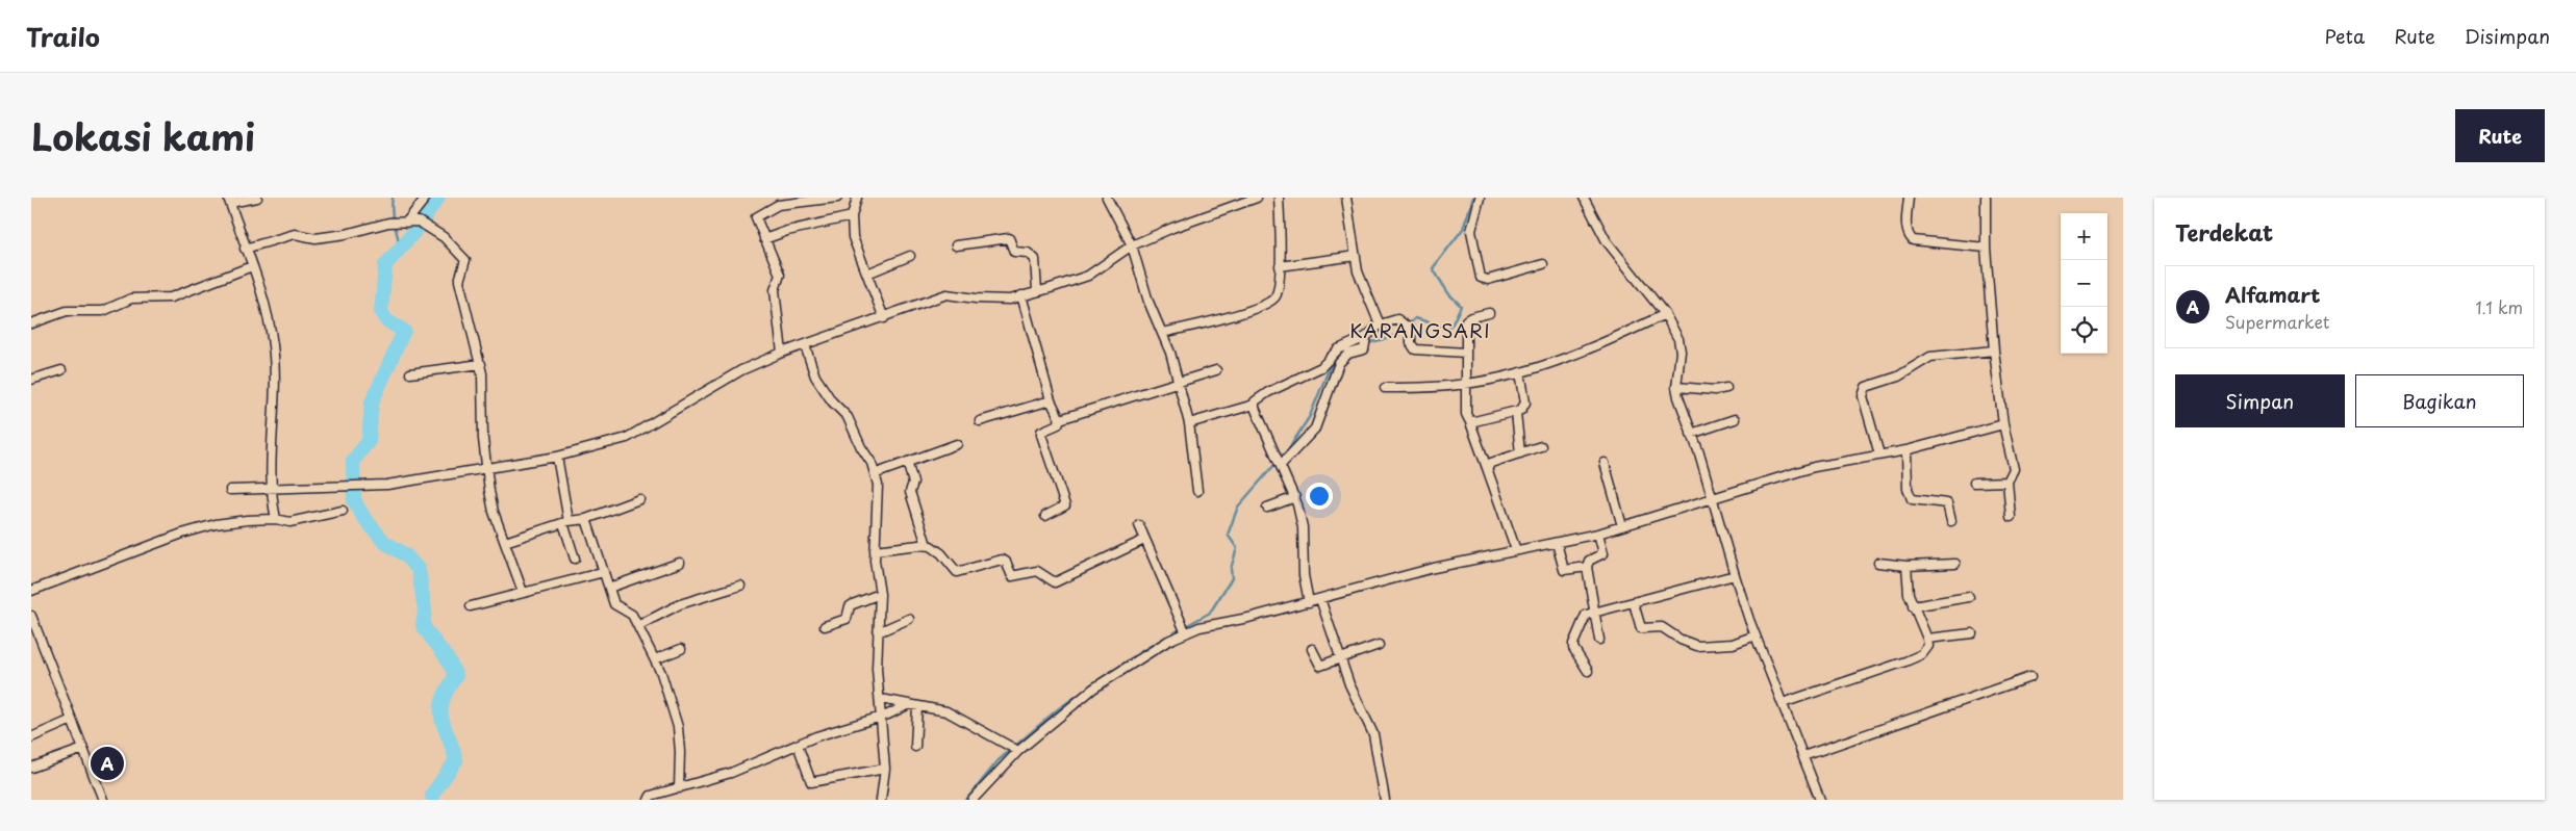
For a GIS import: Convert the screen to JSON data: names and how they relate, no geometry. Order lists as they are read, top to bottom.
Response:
{
  "districts": ["KARANGSARI"],
  "page": {
    "header": "Trailo",
    "nav": ["Peta", "Rute", "Disimpan"],
    "title": "Lokasi kami",
    "buttons": [
      "Rute",
      ["Simpan", "Bagikan"]
    ],
    "heading": "Terdekat",
    "map_buttons": ["+", "−"],
    "list": [
      {
        "mark": "A",
        "name": "Alfamart",
        "note": "Supermarket",
        "value": "1.1 km"
      }
    ],
    "pins": "A"
  }
}
